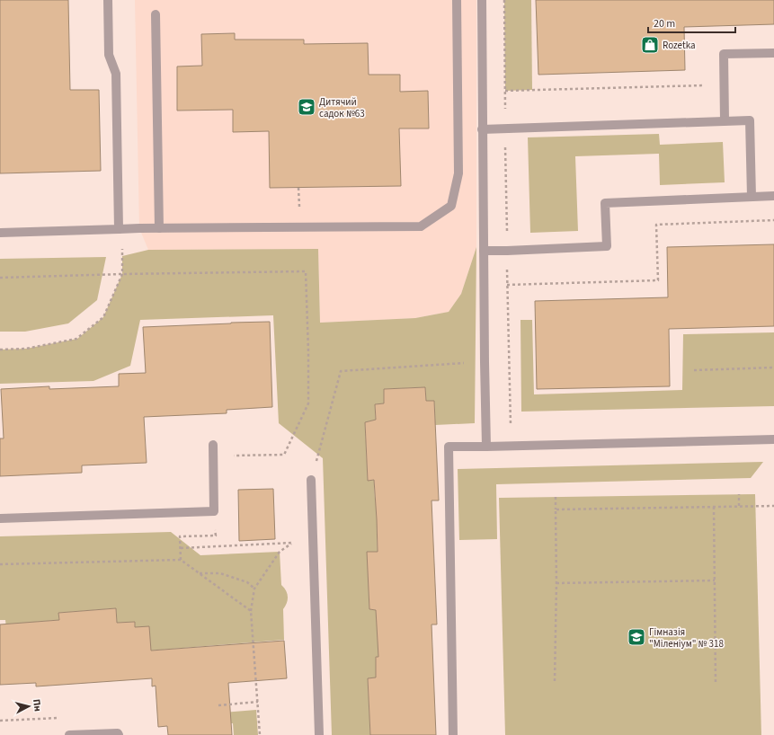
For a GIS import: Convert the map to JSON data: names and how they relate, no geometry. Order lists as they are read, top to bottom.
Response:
{
  "places": {
    "shop": ["Rozetka"],
    "school or university": ["Дитячий садок №63", "Гімназія \"Міленіум\" № 318"]
  },
  "scale_bar": "20 m",
  "north": "right"
}
